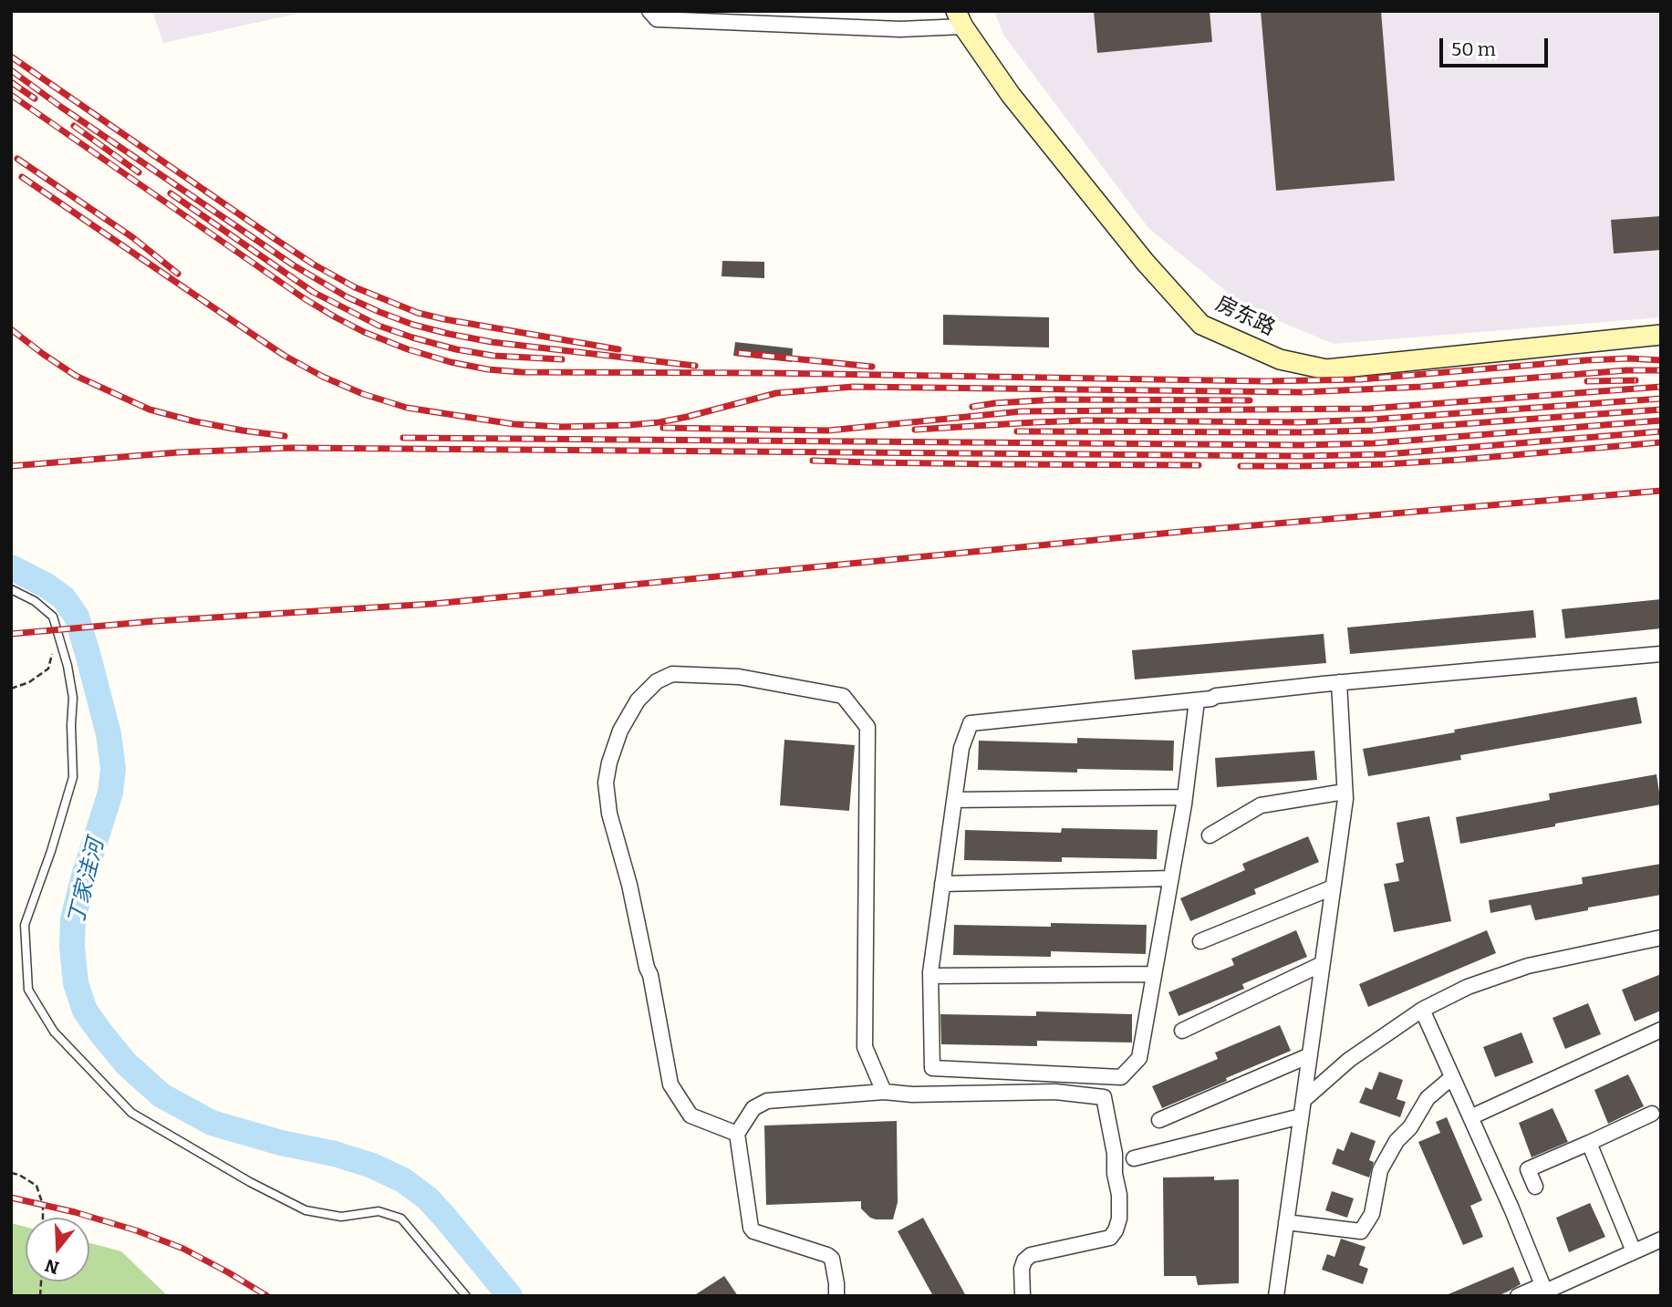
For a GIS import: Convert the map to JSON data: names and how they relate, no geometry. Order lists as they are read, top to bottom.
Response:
{
  "streets": {
    "main road": ["房东路"]
  },
  "water": ["丁家洼河"],
  "scale_bar": "50 m",
  "north": "bottom"
}
